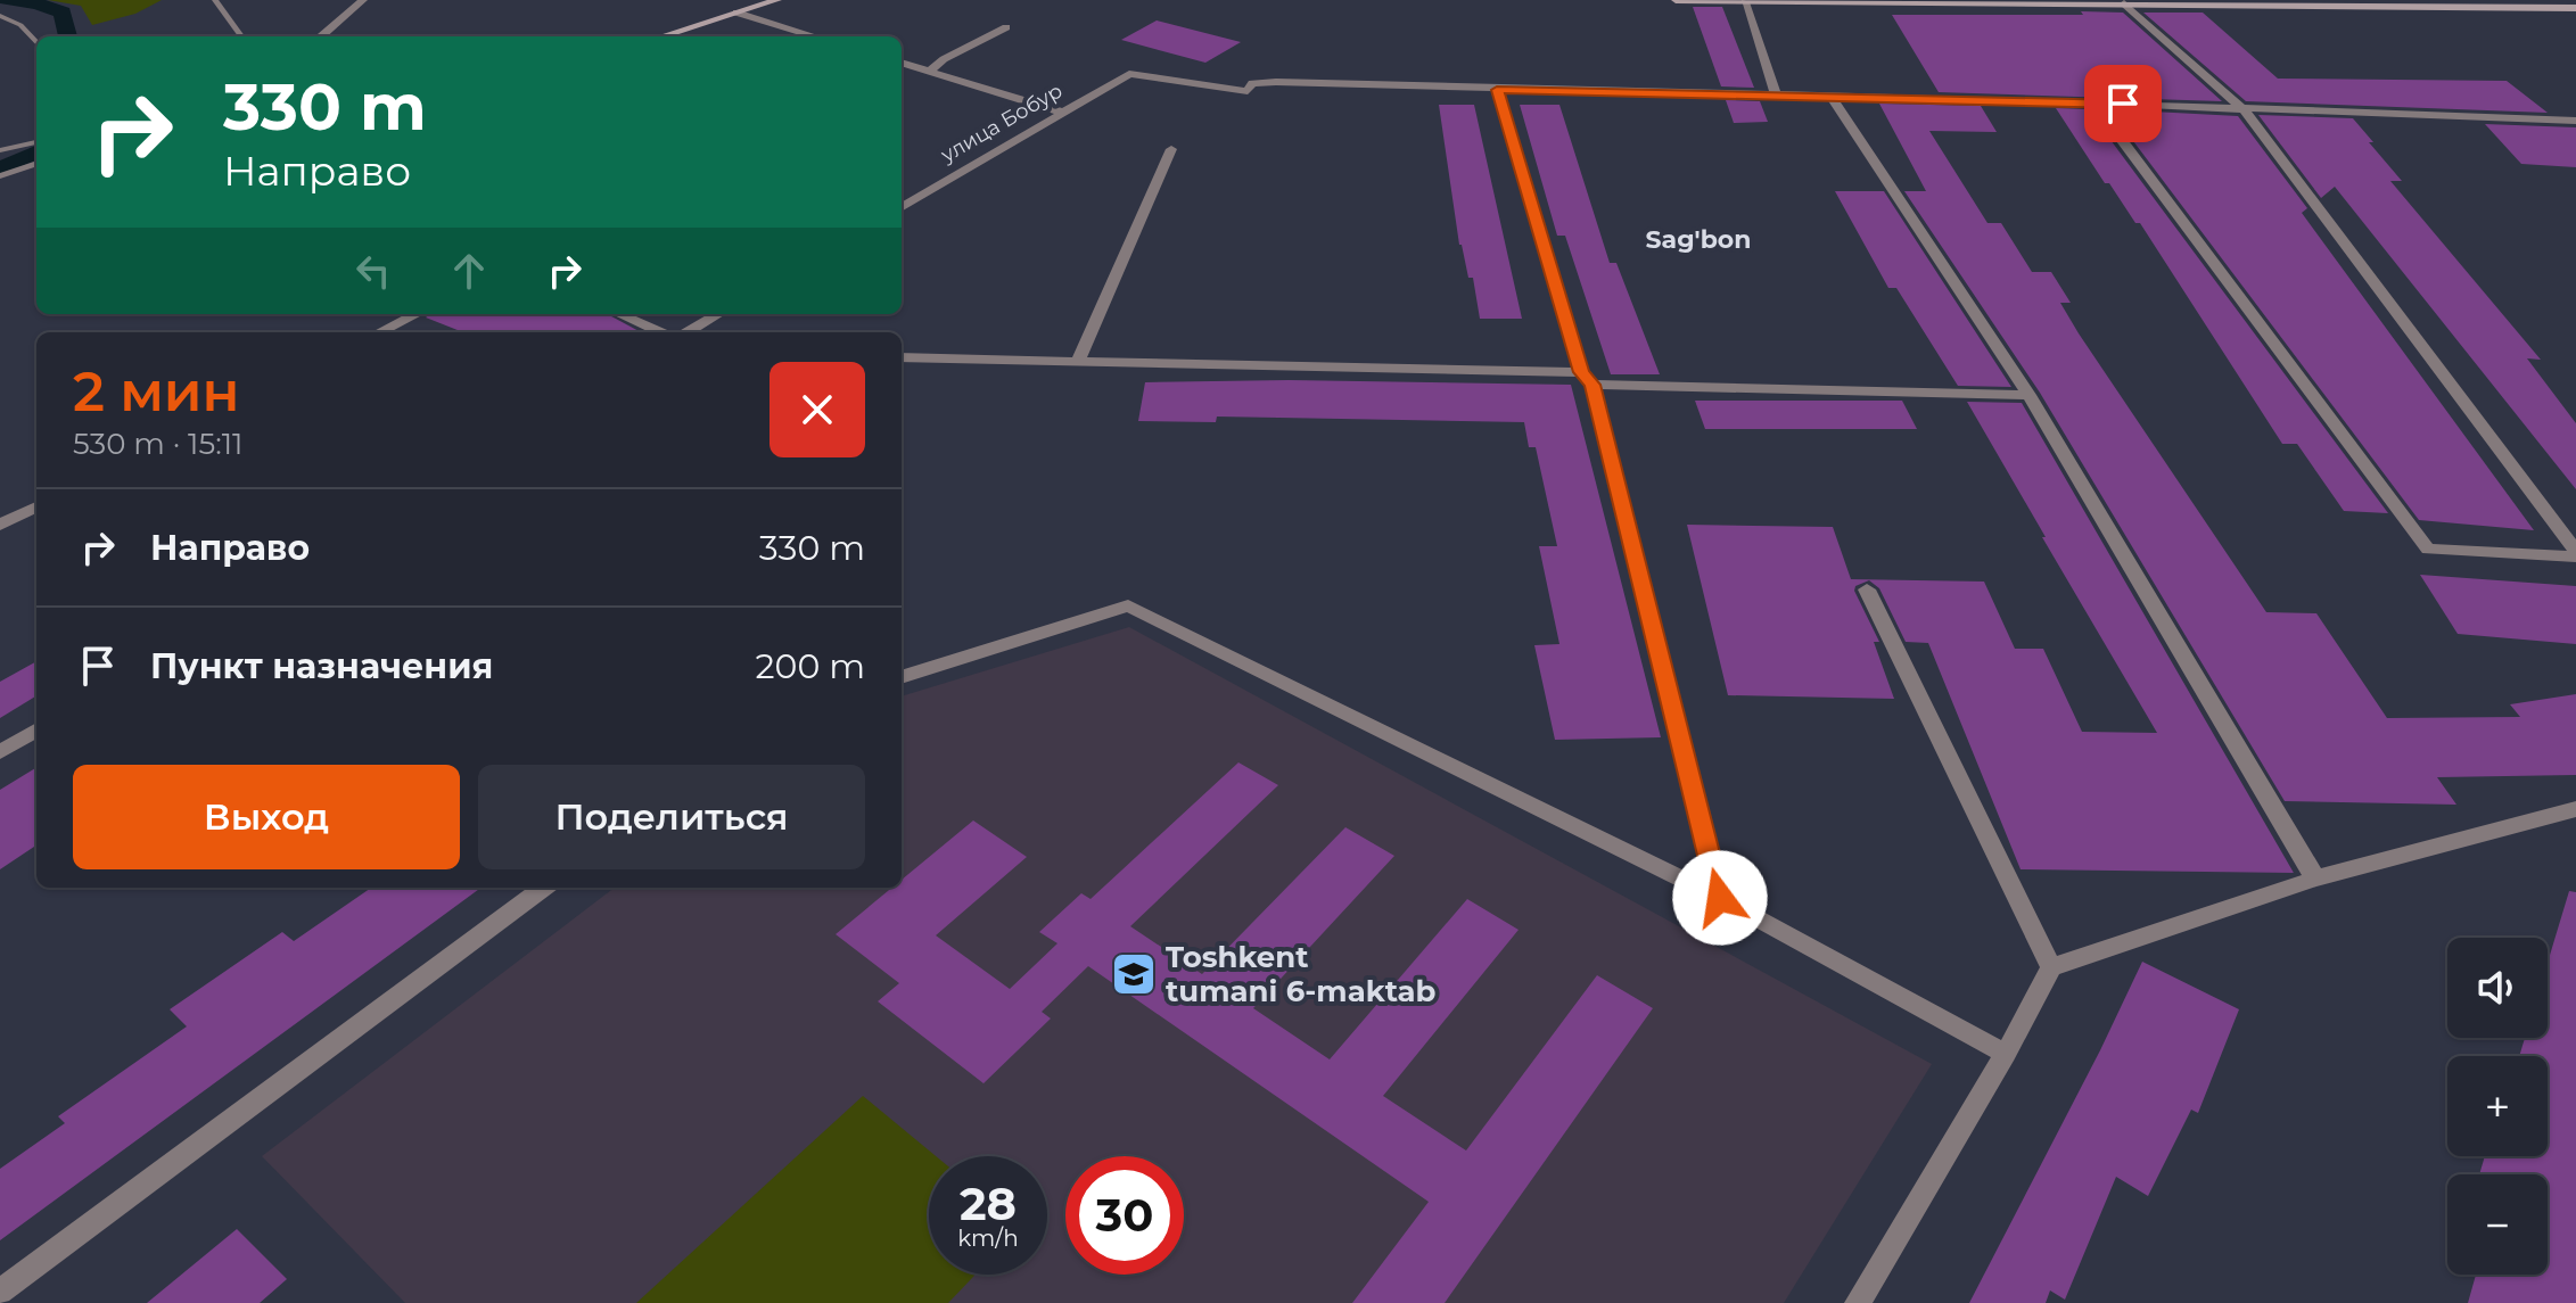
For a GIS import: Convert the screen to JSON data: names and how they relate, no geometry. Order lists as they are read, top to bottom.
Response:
{
  "streets": {
    "street": ["улица Бобур"]
  },
  "districts": ["Sag'bon"],
  "places": {
    "school or university": ["Toshkent tumani 6-maktab"]
  },
  "page": {
    "turn": ["330 m", "Направо"],
    "heading": ["2 мин", "530 m · 15:11"],
    "list": [
      {
        "name": "Направо",
        "value": "330 m"
      },
      {
        "name": "Пункт назначения",
        "value": "200 m"
      }
    ],
    "buttons": ["Выход", "Поделиться"],
    "map_buttons": ["+", "−"],
    "speed": "28 km/h",
    "limit": "30"
  }
}
